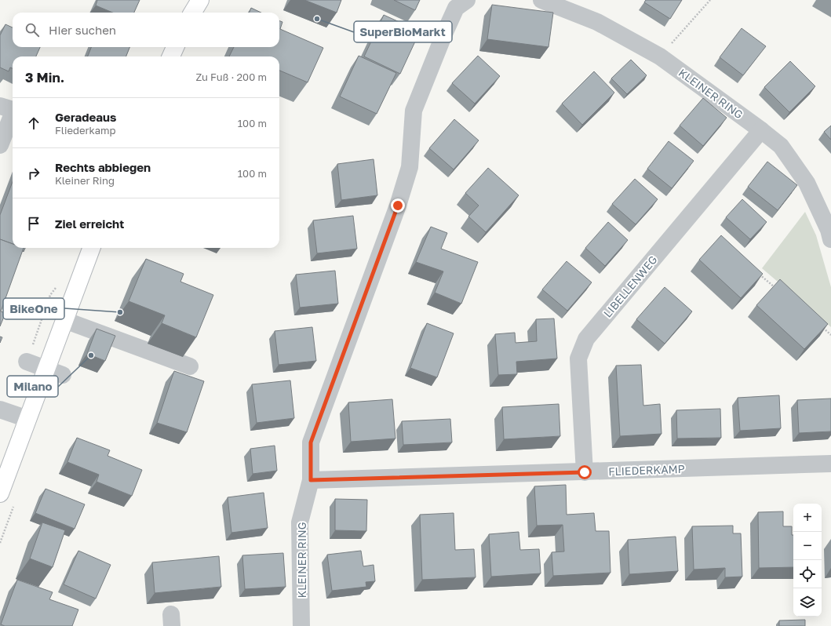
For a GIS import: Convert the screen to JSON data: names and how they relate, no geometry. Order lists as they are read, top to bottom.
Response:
{
  "streets": {
    "street": ["KLEINER RING", "LIBELLENWEG", "FLIEDERKAMP"]
  },
  "crossings": [
    ["KLEINER RING", "LIBELLENWEG"],
    ["KLEINER RING", "FLIEDERKAMP"],
    ["LIBELLENWEG", "FLIEDERKAMP"]
  ],
  "places": ["SuperBioMarkt", "BikeOne", "Milano"],
  "page": {
    "search": "Hier suchen",
    "heading": ["3 Min.", "Zu Fuß · 200 m"],
    "list": [
      ["Geradeaus", "Fliederkamp", "100 m"],
      ["Rechts abbiegen", "Kleiner Ring", "100 m"],
      "Ziel erreicht"
    ],
    "map_buttons": ["+", "−"]
  }
}
